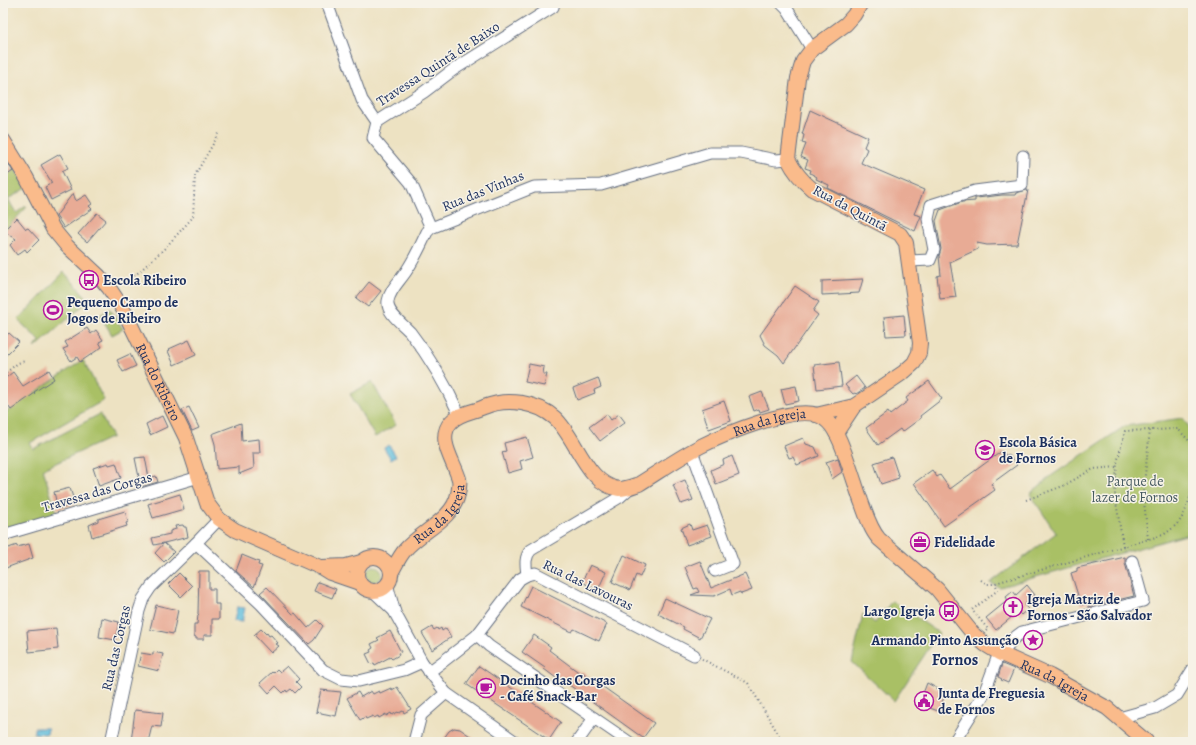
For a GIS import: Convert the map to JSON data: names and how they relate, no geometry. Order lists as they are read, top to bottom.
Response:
{
  "streets": {
    "main road": ["Rua da Quintã", "Rua do Ribeiro", "Rua da Igreja"],
    "street": [
      "Travessa Quintã de Baixo",
      "Rua das Vinhas",
      "Travessa das Corgas",
      "Rua das Lavouras",
      "Rua das Corgas"
    ]
  },
  "crossings": [
    ["Rua das Vinhas", "Rua da Quintã"],
    ["Rua das Vinhas", "Rua da Igreja"],
    ["Rua da Quintã", "Rua da Igreja"],
    ["Rua do Ribeiro", "Rua da Igreja"],
    ["Rua do Ribeiro", "Travessa das Corgas"],
    ["Rua do Ribeiro", "Rua das Corgas"],
    ["Rua das Lavouras", "Rua das Corgas"]
  ],
  "districts": ["Fornos"],
  "parks": ["Parque de lazer de Fornos"],
  "places": {
    "bus stop": ["Escola Ribeiro", "Largo Igreja"],
    "sports": ["Pequeno Campo de Jogos de Ribeiro"],
    "school or university": ["Escola Básica de Fornos"],
    "office": ["Fidelidade"],
    "church": ["Igreja Matriz de Fornos - São Salvador"],
    "place": ["Armando Pinto Assunção"],
    "cafe": ["Docinho das Corgas - Café Snack-Bar"],
    "public building": ["Junta de Freguesia de Fornos"]
  }
}
